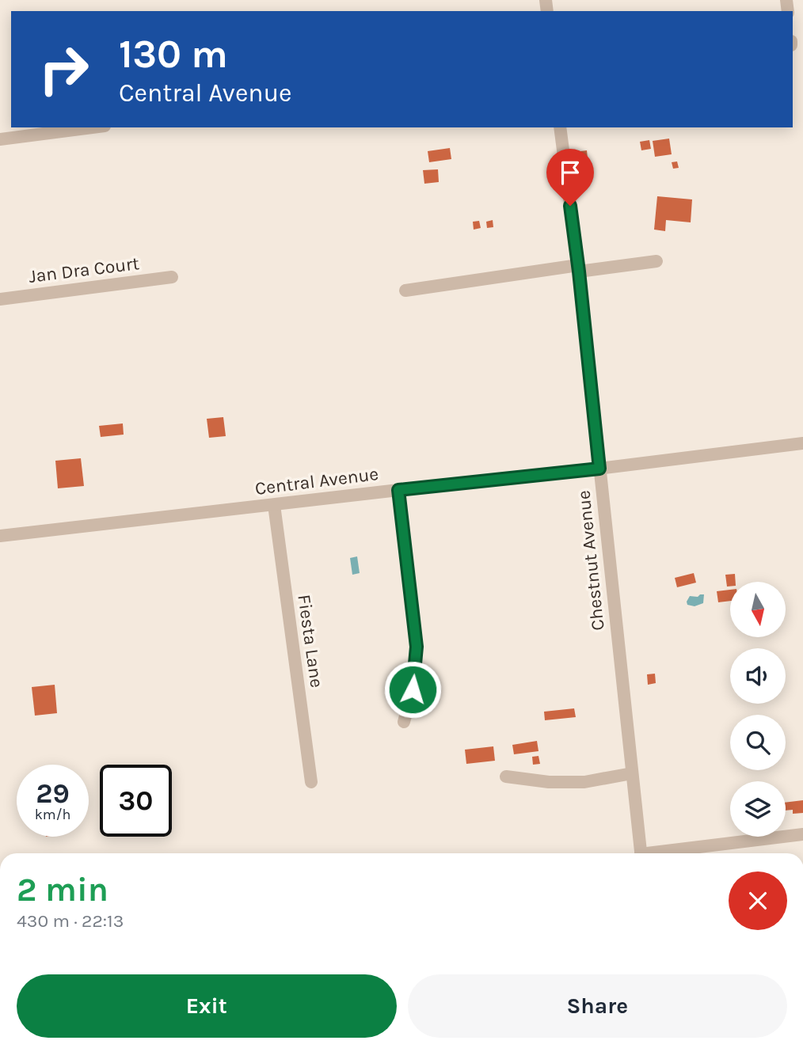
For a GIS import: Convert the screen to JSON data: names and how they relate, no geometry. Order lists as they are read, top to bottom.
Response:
{
  "streets": {
    "street": [
      "Jan Dra Court",
      "Central Avenue",
      "Chestnut Avenue",
      "Fiesta Lane"
    ]
  },
  "crossings": [
    ["Central Avenue", "Chestnut Avenue"],
    ["Central Avenue", "Fiesta Lane"]
  ],
  "north": "bottom",
  "page": {
    "turn": ["130 m", "Central Avenue"],
    "speed": "29 km/h",
    "limit": "30",
    "heading": ["2 min", "430 m · 22:13"],
    "buttons": ["Exit", "Share"]
  }
}
